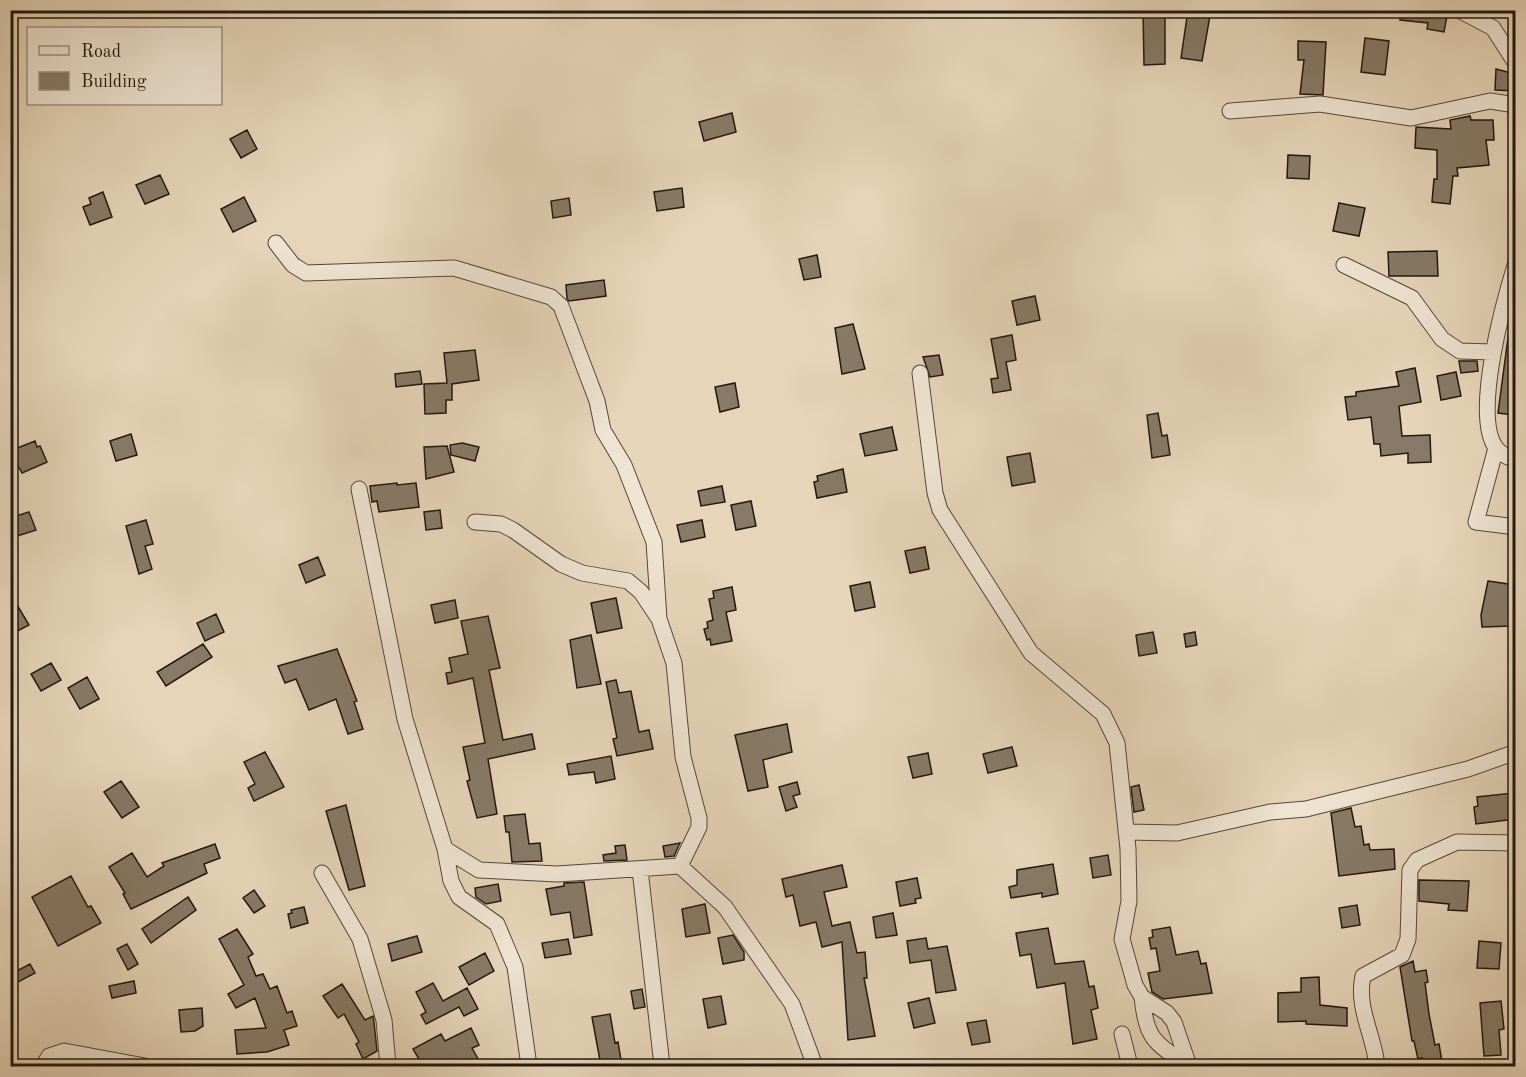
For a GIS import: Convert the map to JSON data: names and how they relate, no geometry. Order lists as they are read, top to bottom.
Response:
{
  "legend": ["Road", "Building"]
}
